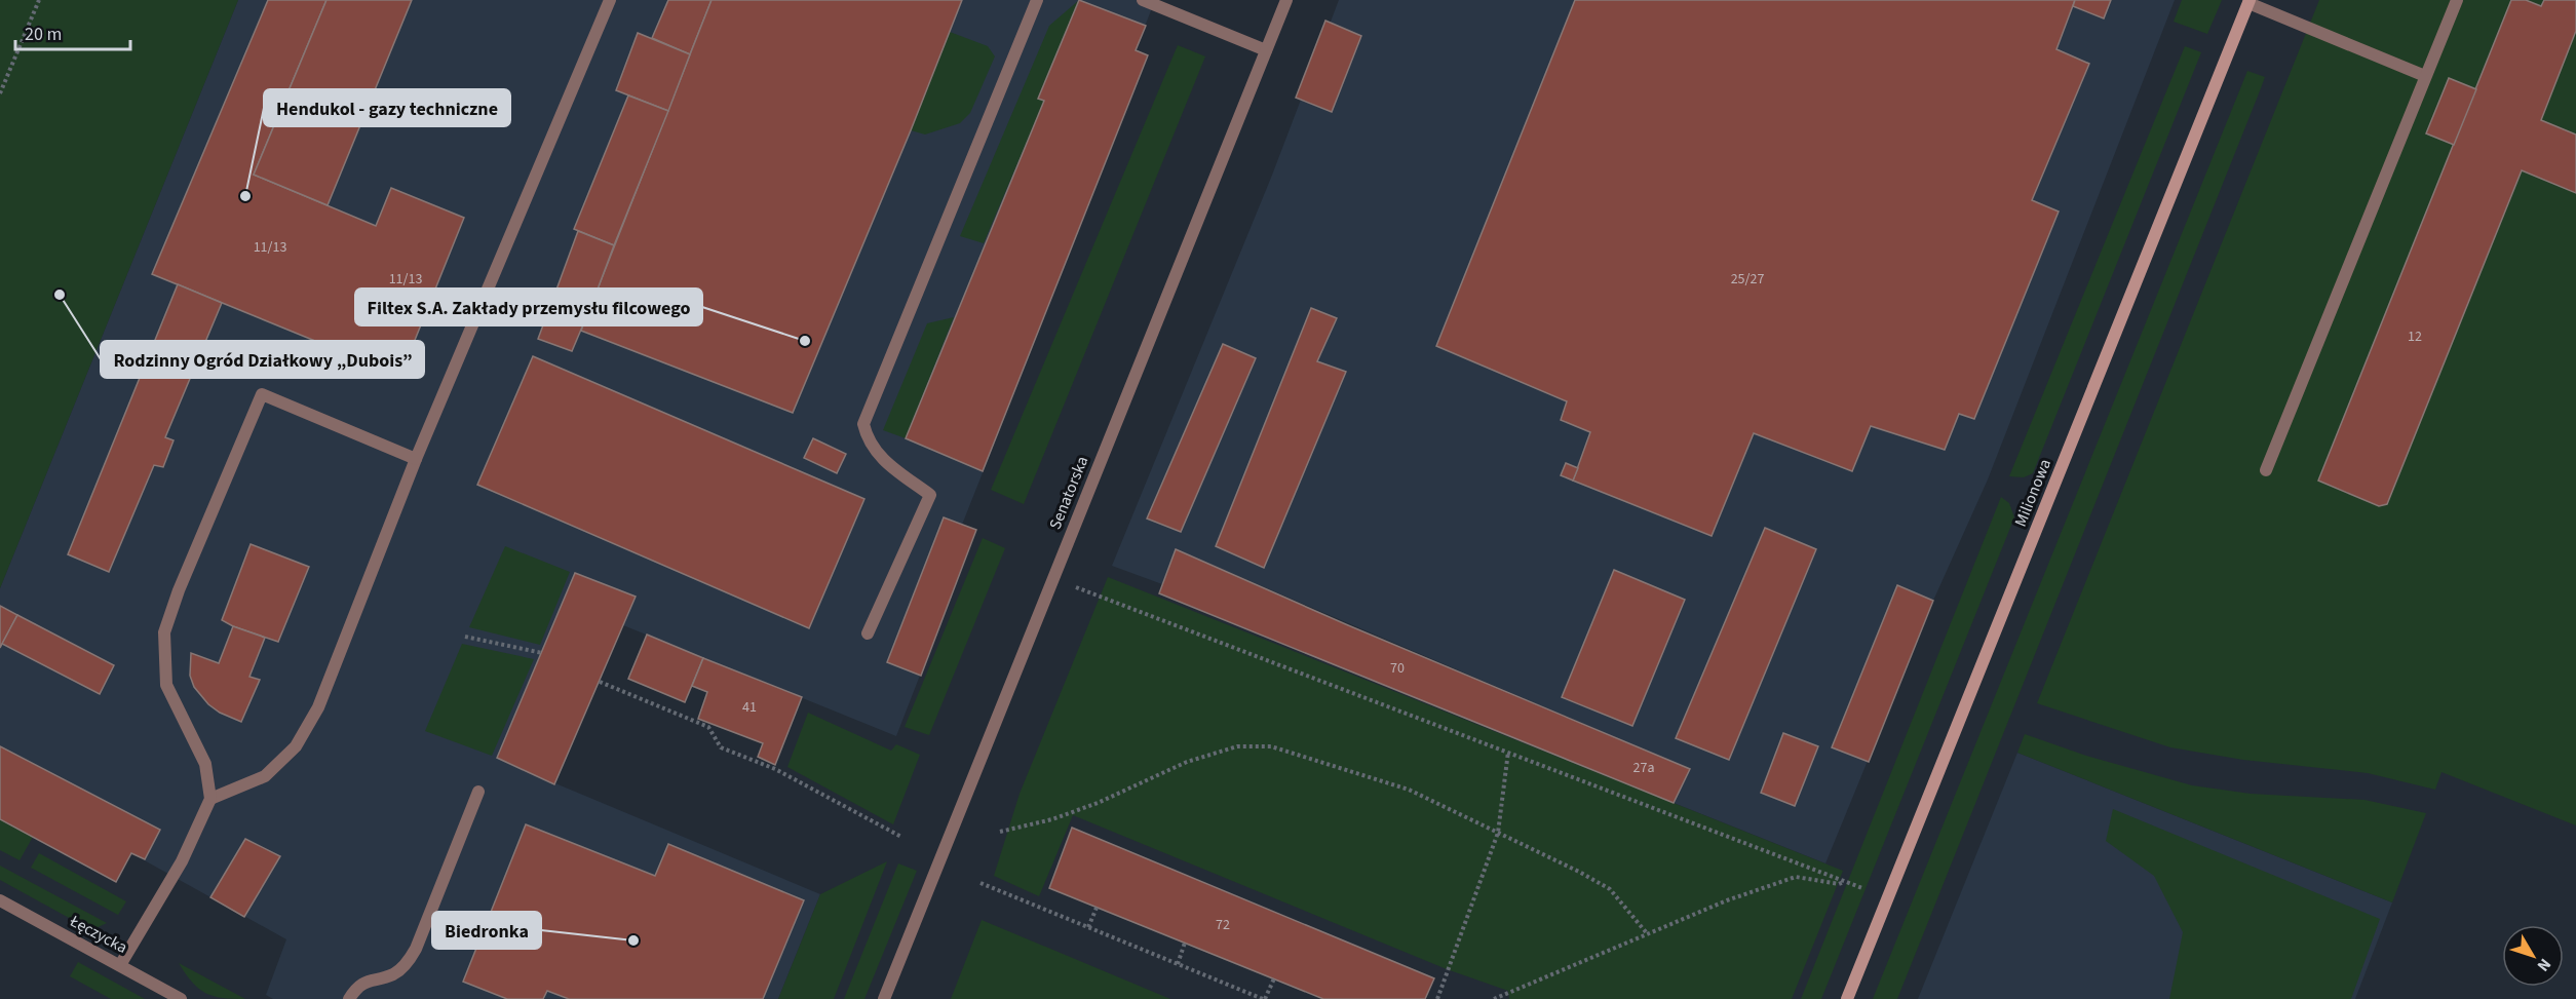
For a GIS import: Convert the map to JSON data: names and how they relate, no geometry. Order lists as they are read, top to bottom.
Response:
{
  "streets": {
    "street": ["Senatorska", "Milionowa", "Łęczycka"]
  },
  "places": [
    "Hendukol - gazy techniczne",
    "Rodzinny Ogród Działkowy „Dubois”",
    "Filtex S.A. Zakłady przemysłu filcowego",
    "Biedronka"
  ],
  "house_numbers": [
    "11/13",
    "11/13",
    "25/27",
    "12",
    "70",
    "41",
    "27a",
    "72"
  ],
  "scale_bar": "20 m",
  "north": "bottom right"
}
